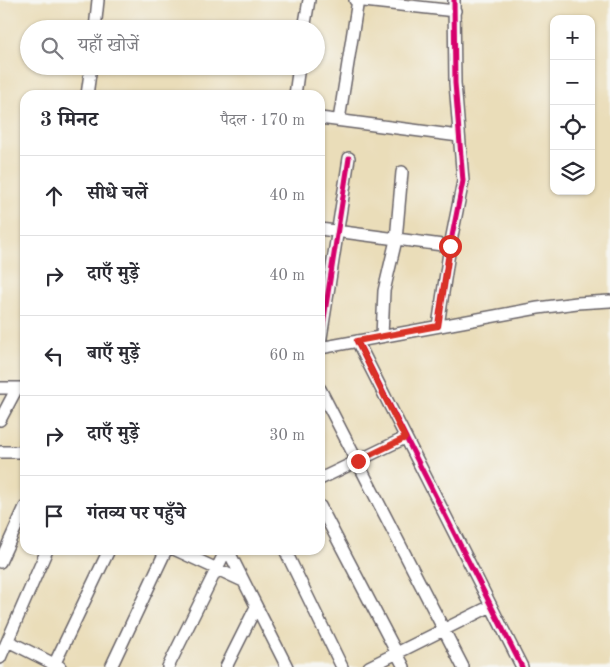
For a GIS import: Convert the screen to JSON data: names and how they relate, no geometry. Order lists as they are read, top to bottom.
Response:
{
  "page": {
    "map_buttons": ["+", "−"],
    "search": "यहाँ खोजें",
    "heading": ["3 मिनट", "पैदल · 170 m"],
    "list": [
      ["सीधे चलें", "40 m"],
      ["दाएँ मुड़ें", "40 m"],
      ["बाएँ मुड़ें", "60 m"],
      ["दाएँ मुड़ें", "30 m"],
      "गंतव्य पर पहुँचे"
    ]
  }
}
